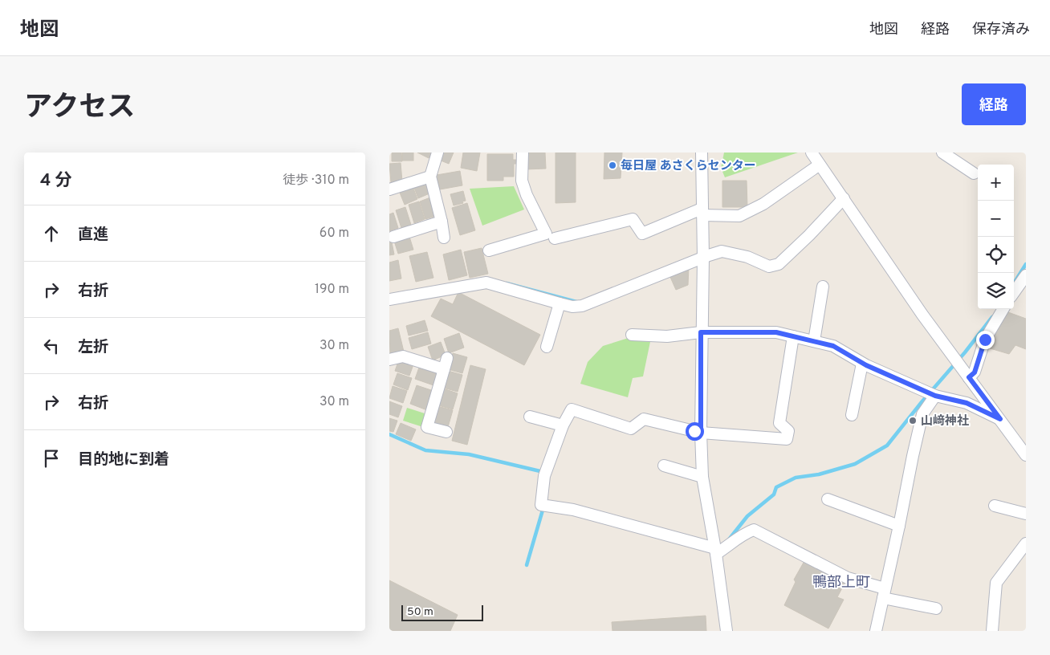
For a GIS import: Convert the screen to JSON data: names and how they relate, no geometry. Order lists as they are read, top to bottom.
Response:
{
  "districts": ["鴨部上町"],
  "places": ["毎日屋 あさくらセンター", "山﨑神社"],
  "scale_bar": "50 m",
  "page": {
    "header": "地図",
    "nav": ["地図", "経路", "保存済み"],
    "title": "アクセス",
    "buttons": "経路",
    "heading": ["4 分", "徒歩 · 310 m"],
    "map_buttons": ["+", "−"],
    "list": [
      ["直進", "60 m"],
      ["右折", "190 m"],
      ["左折", "30 m"],
      ["右折", "30 m"],
      "目的地に到着"
    ],
    "scale": "50 m"
  }
}
